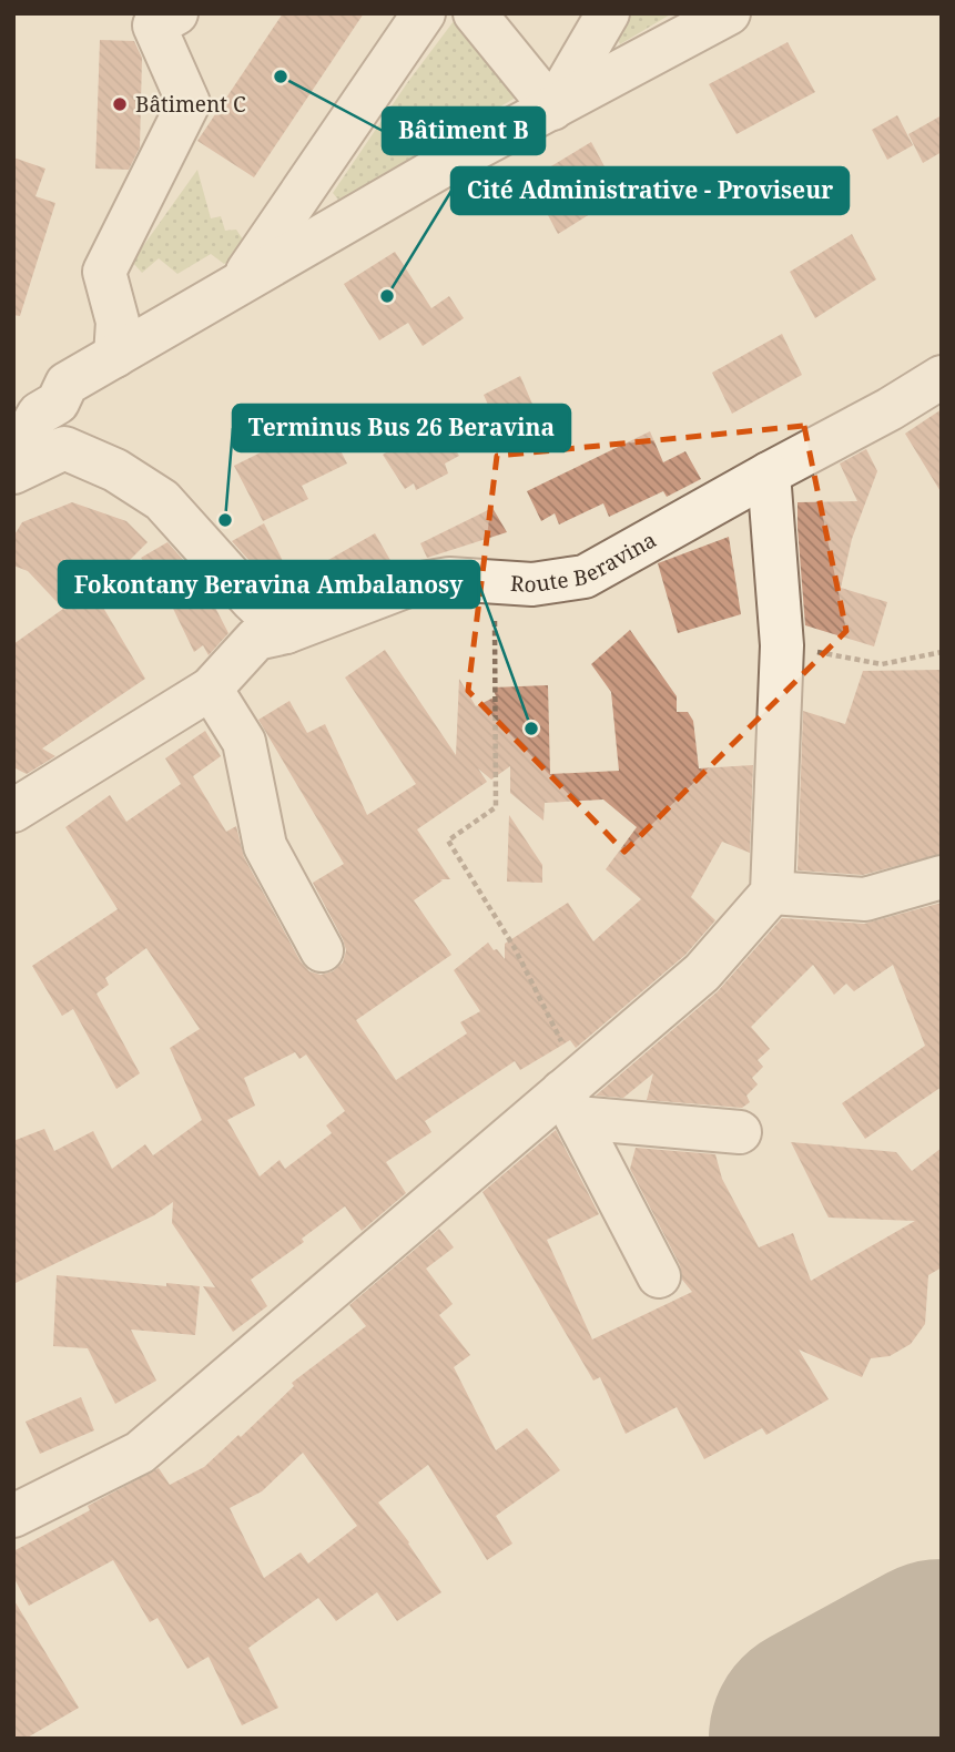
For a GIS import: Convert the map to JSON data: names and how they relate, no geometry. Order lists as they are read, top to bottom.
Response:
{
  "streets": {
    "street": ["Route Beravina"]
  },
  "places": [
    "Bâtiment B",
    "Bâtiment C",
    "Cité Administrative - Proviseur",
    "Terminus Bus 26 Beravina",
    "Fokontany Beravina Ambalanosy"
  ]
}
